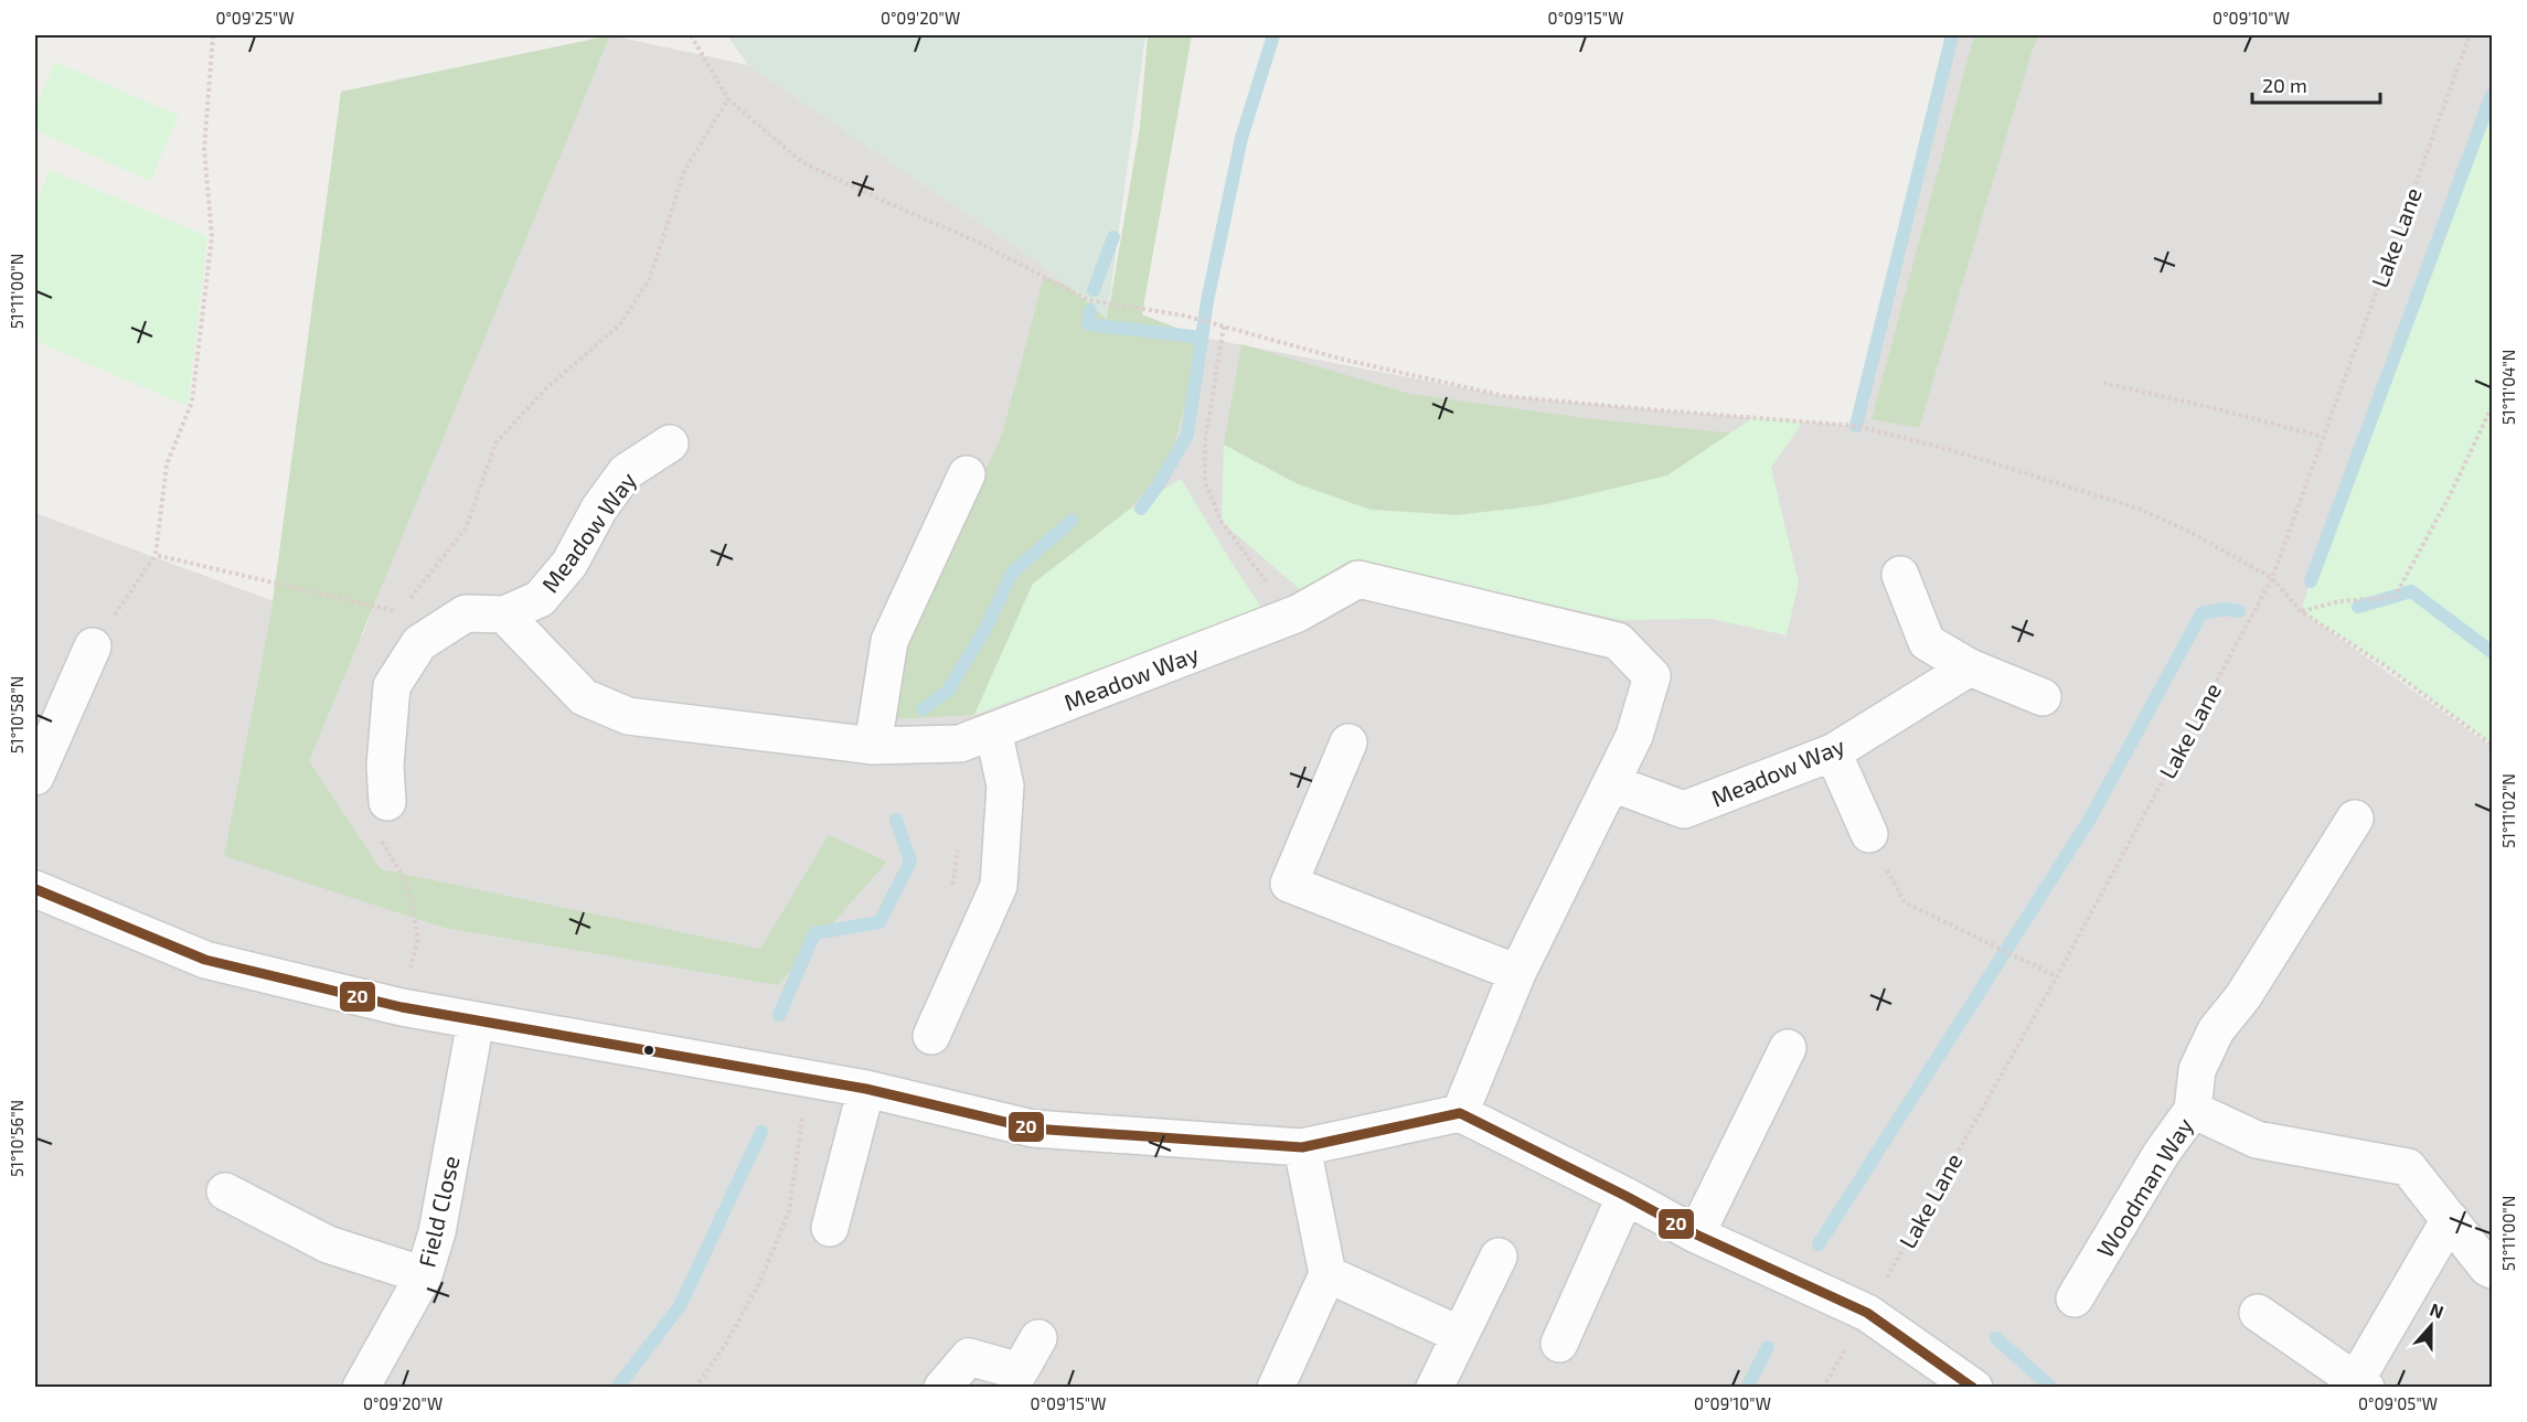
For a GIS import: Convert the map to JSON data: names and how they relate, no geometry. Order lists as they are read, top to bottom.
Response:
{
  "streets": {
    "street": ["Meadow Way", "Woodman Way", "Field Close"],
    "path": ["Lake Lane"]
  },
  "lines": ["transit line 20"],
  "scale_bar": "20 m",
  "north": "top",
  "coordinates": [
    "0°09'25\"W",
    "0°09'20\"W",
    "0°09'15\"W",
    "0°09'10\"W",
    "51°11'00\"N",
    "51°11'04\"N",
    "51°10'58\"N",
    "51°11'02\"N",
    "51°10'56\"N",
    "0°09'05\"W"
  ]
}
